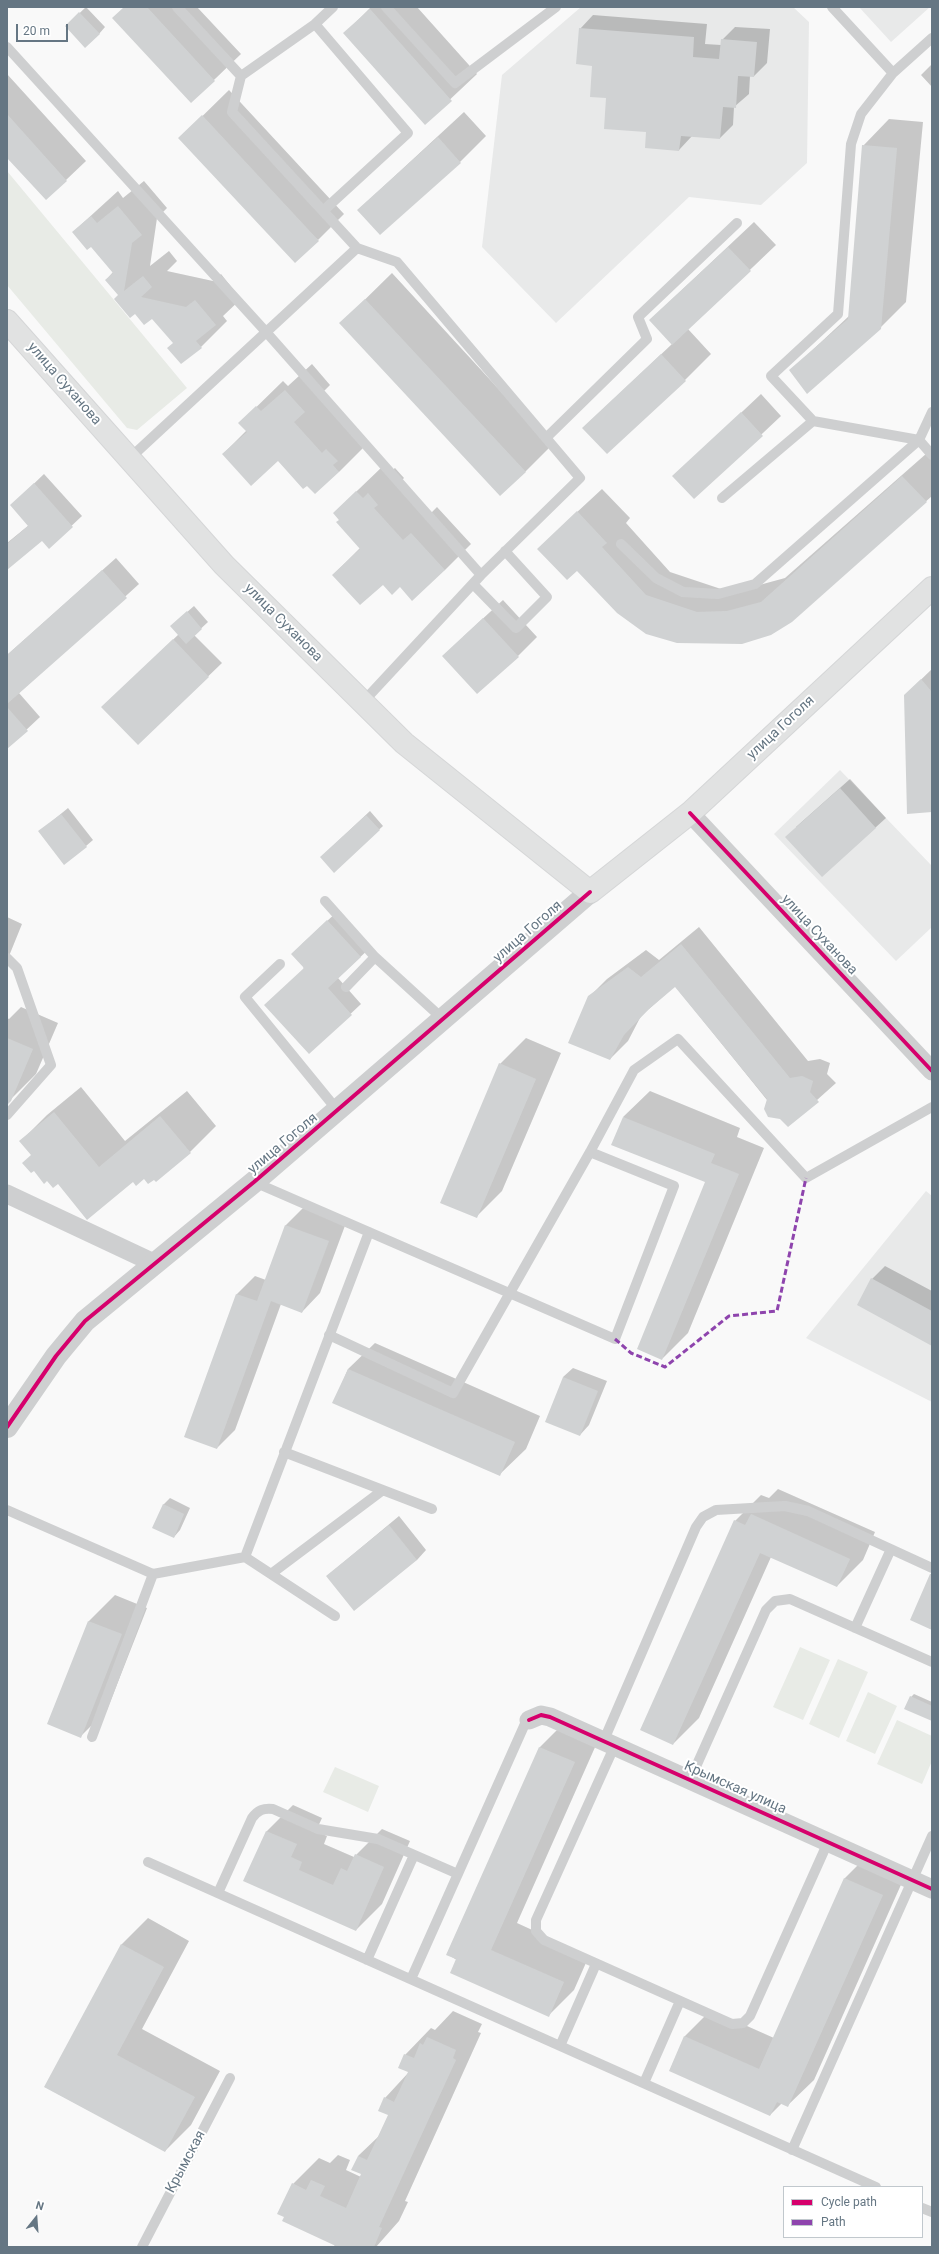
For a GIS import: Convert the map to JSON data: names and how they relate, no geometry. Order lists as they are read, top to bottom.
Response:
{
  "streets": {
    "main road": ["улица Суханова", "улица Гоголя"],
    "street": ["Крымская улица"],
    "lane": ["Крымская"]
  },
  "crossings": [
    ["улица Суханова", "улица Гоголя"]
  ],
  "legend": ["Cycle path", "Path"],
  "scale_bar": "20 m",
  "north": "top"
}
